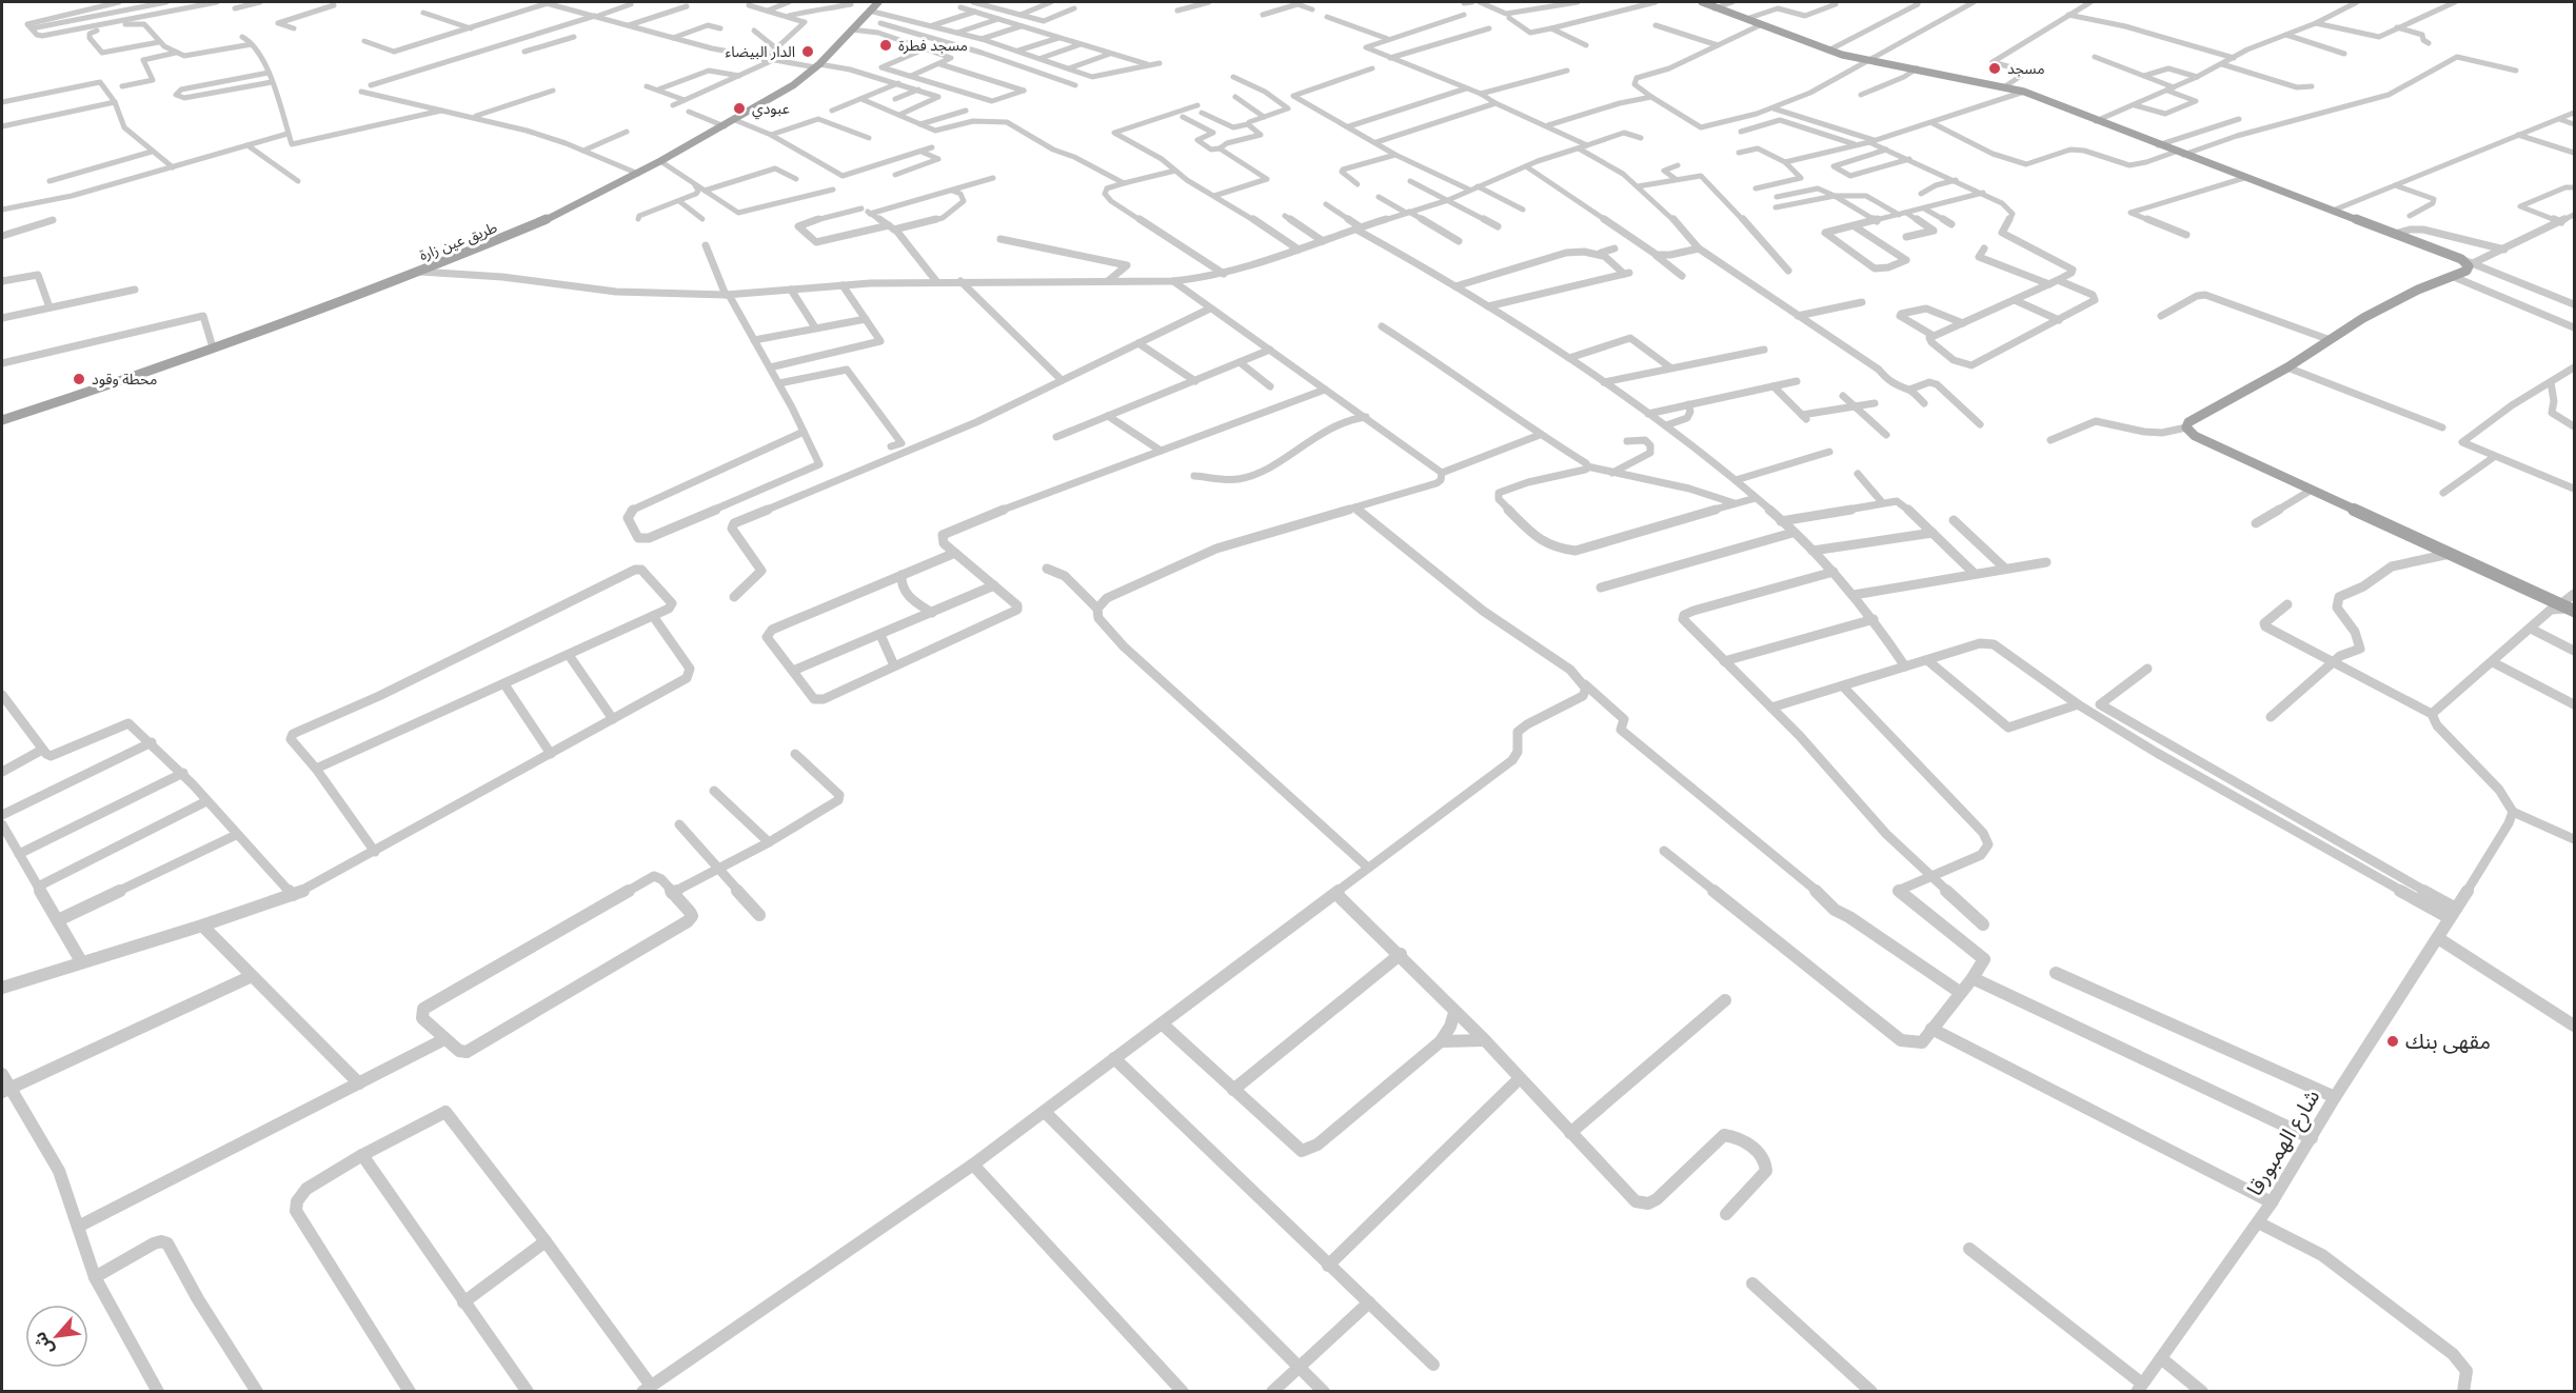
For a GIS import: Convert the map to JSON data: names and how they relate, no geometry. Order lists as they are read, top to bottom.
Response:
{
  "streets": {
    "main road": ["طريق عين زارة"],
    "street": ["شارع الهمبورقا"]
  },
  "places": [
    "مسجد فطرة",
    "الدار البيضاء",
    "مسجد",
    "عبودي",
    "محطة وقود",
    "مقهى بنك"
  ],
  "north": "bottom left"
}
